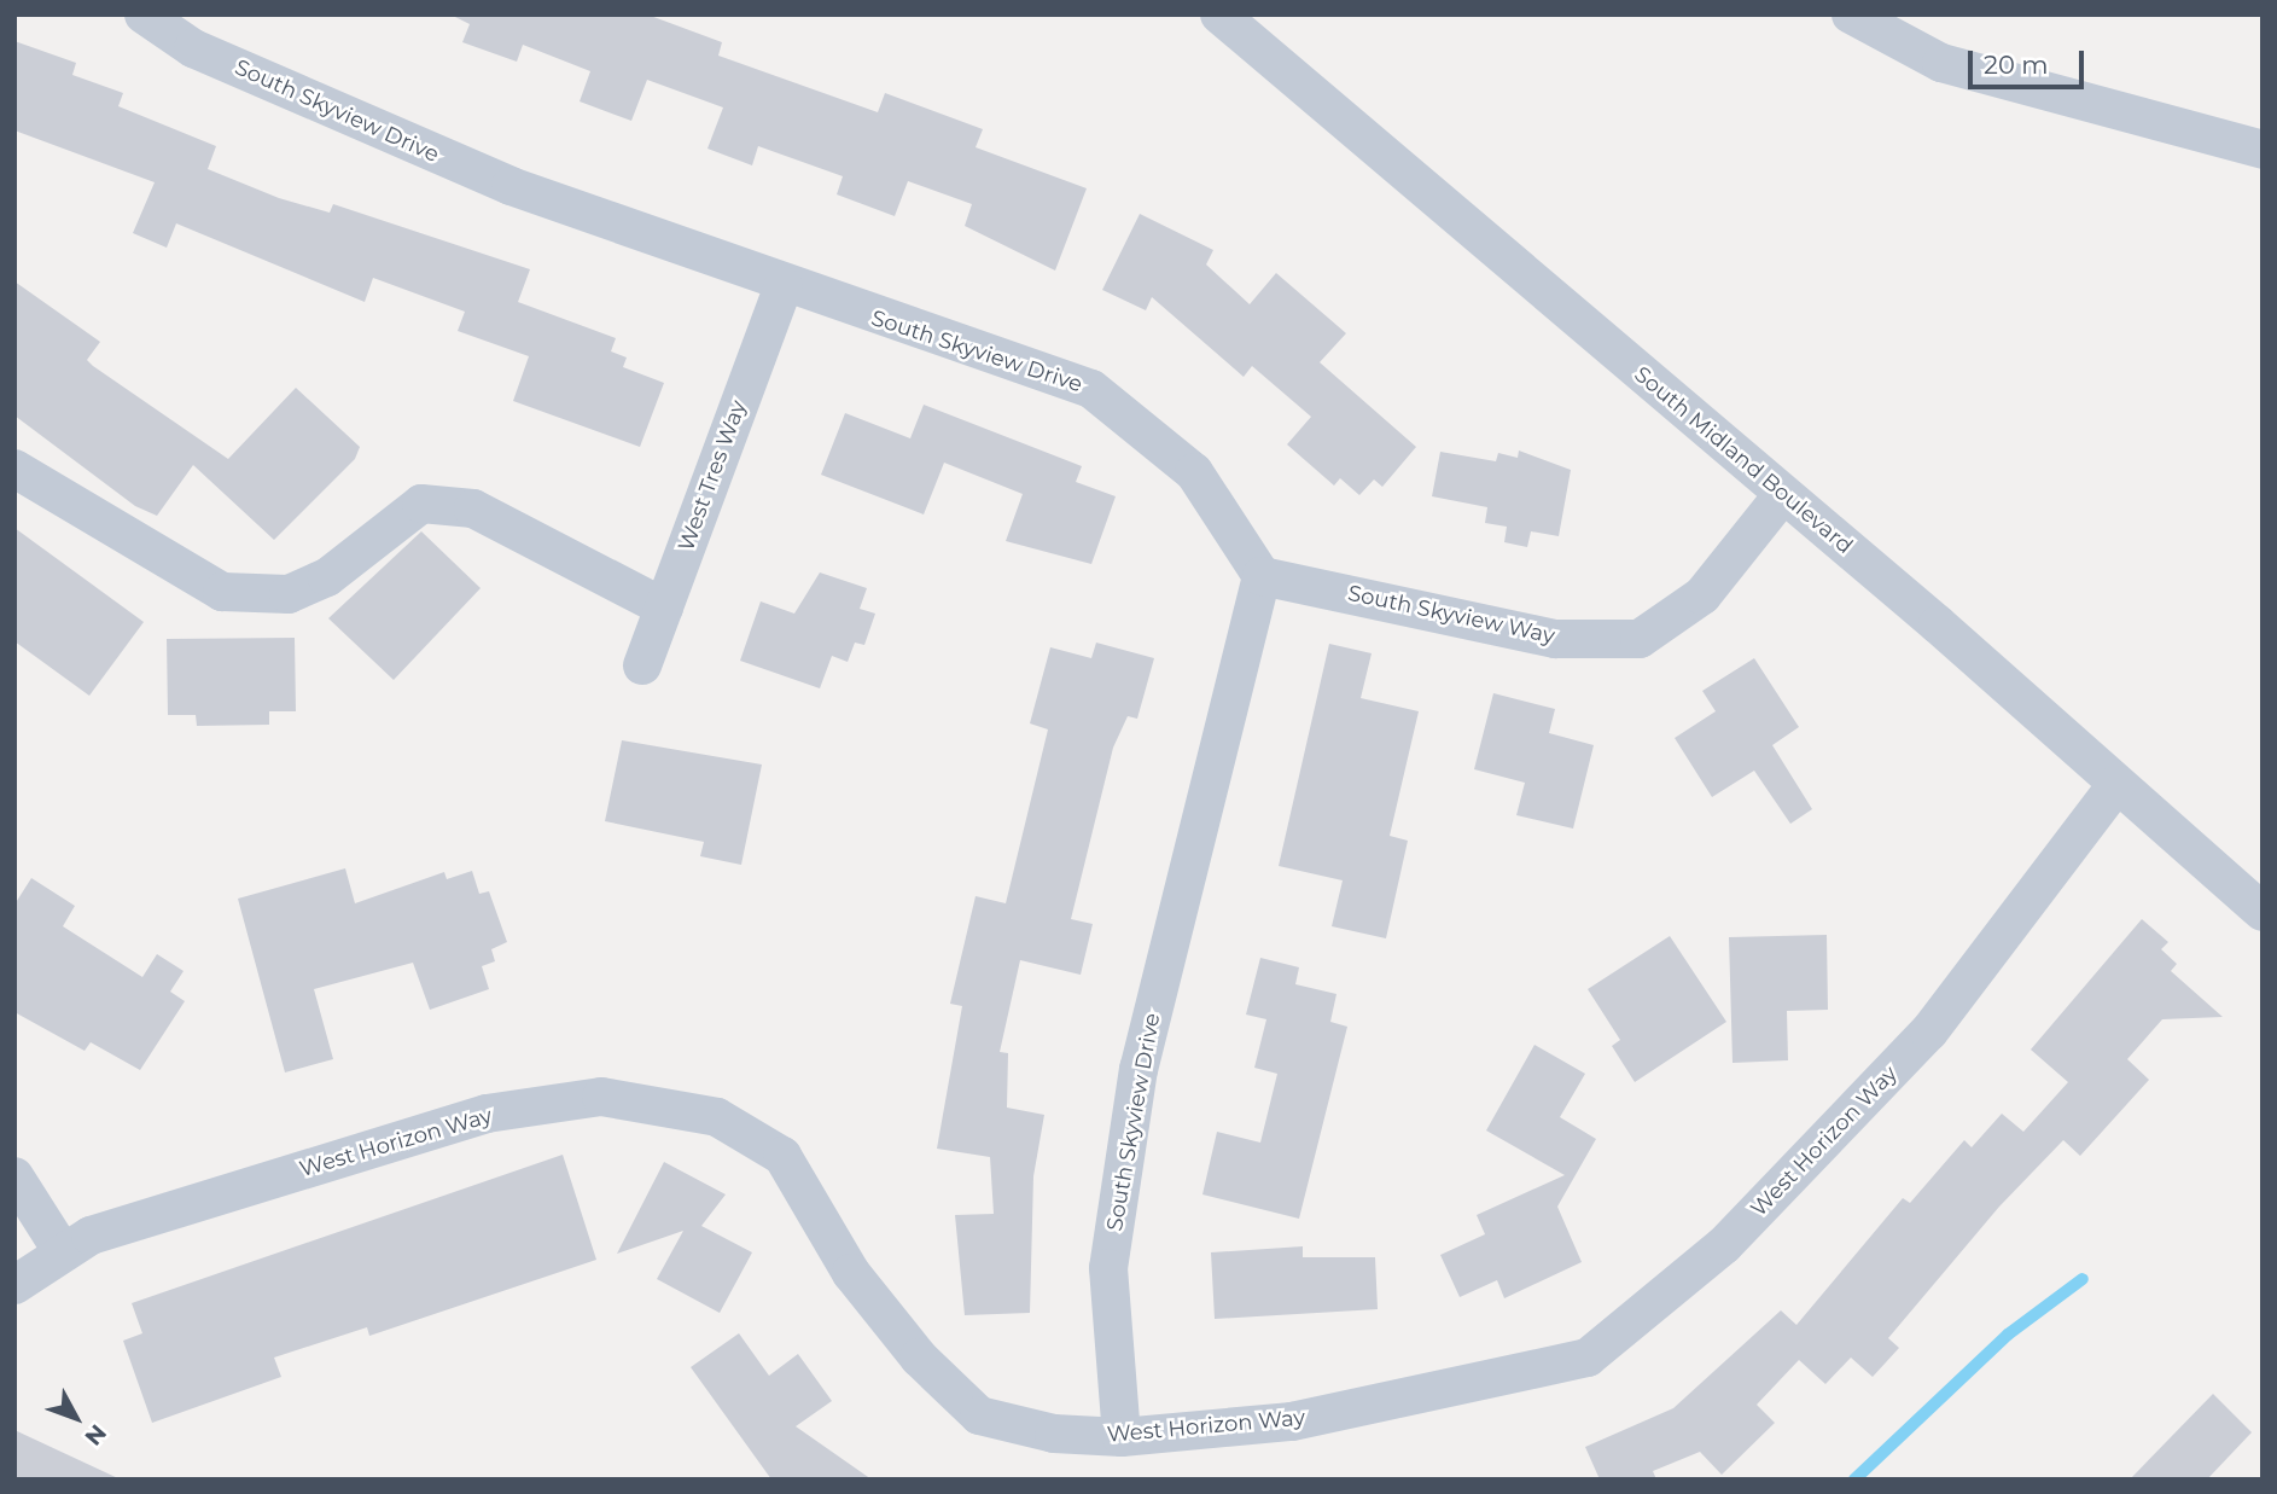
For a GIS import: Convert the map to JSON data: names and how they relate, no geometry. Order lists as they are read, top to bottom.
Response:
{
  "streets": {
    "street": [
      "South Skyview Drive",
      "South Midland Boulevard",
      "West Tres Way",
      "South Skyview Way",
      "West Horizon Way"
    ]
  },
  "crossings": [
    ["South Skyview Drive", "West Tres Way"],
    ["South Skyview Drive", "South Skyview Way"],
    ["South Skyview Drive", "West Horizon Way"],
    ["South Midland Boulevard", "South Skyview Way"],
    ["South Midland Boulevard", "West Horizon Way"]
  ],
  "scale_bar": "20 m",
  "north": "bottom right"
}
